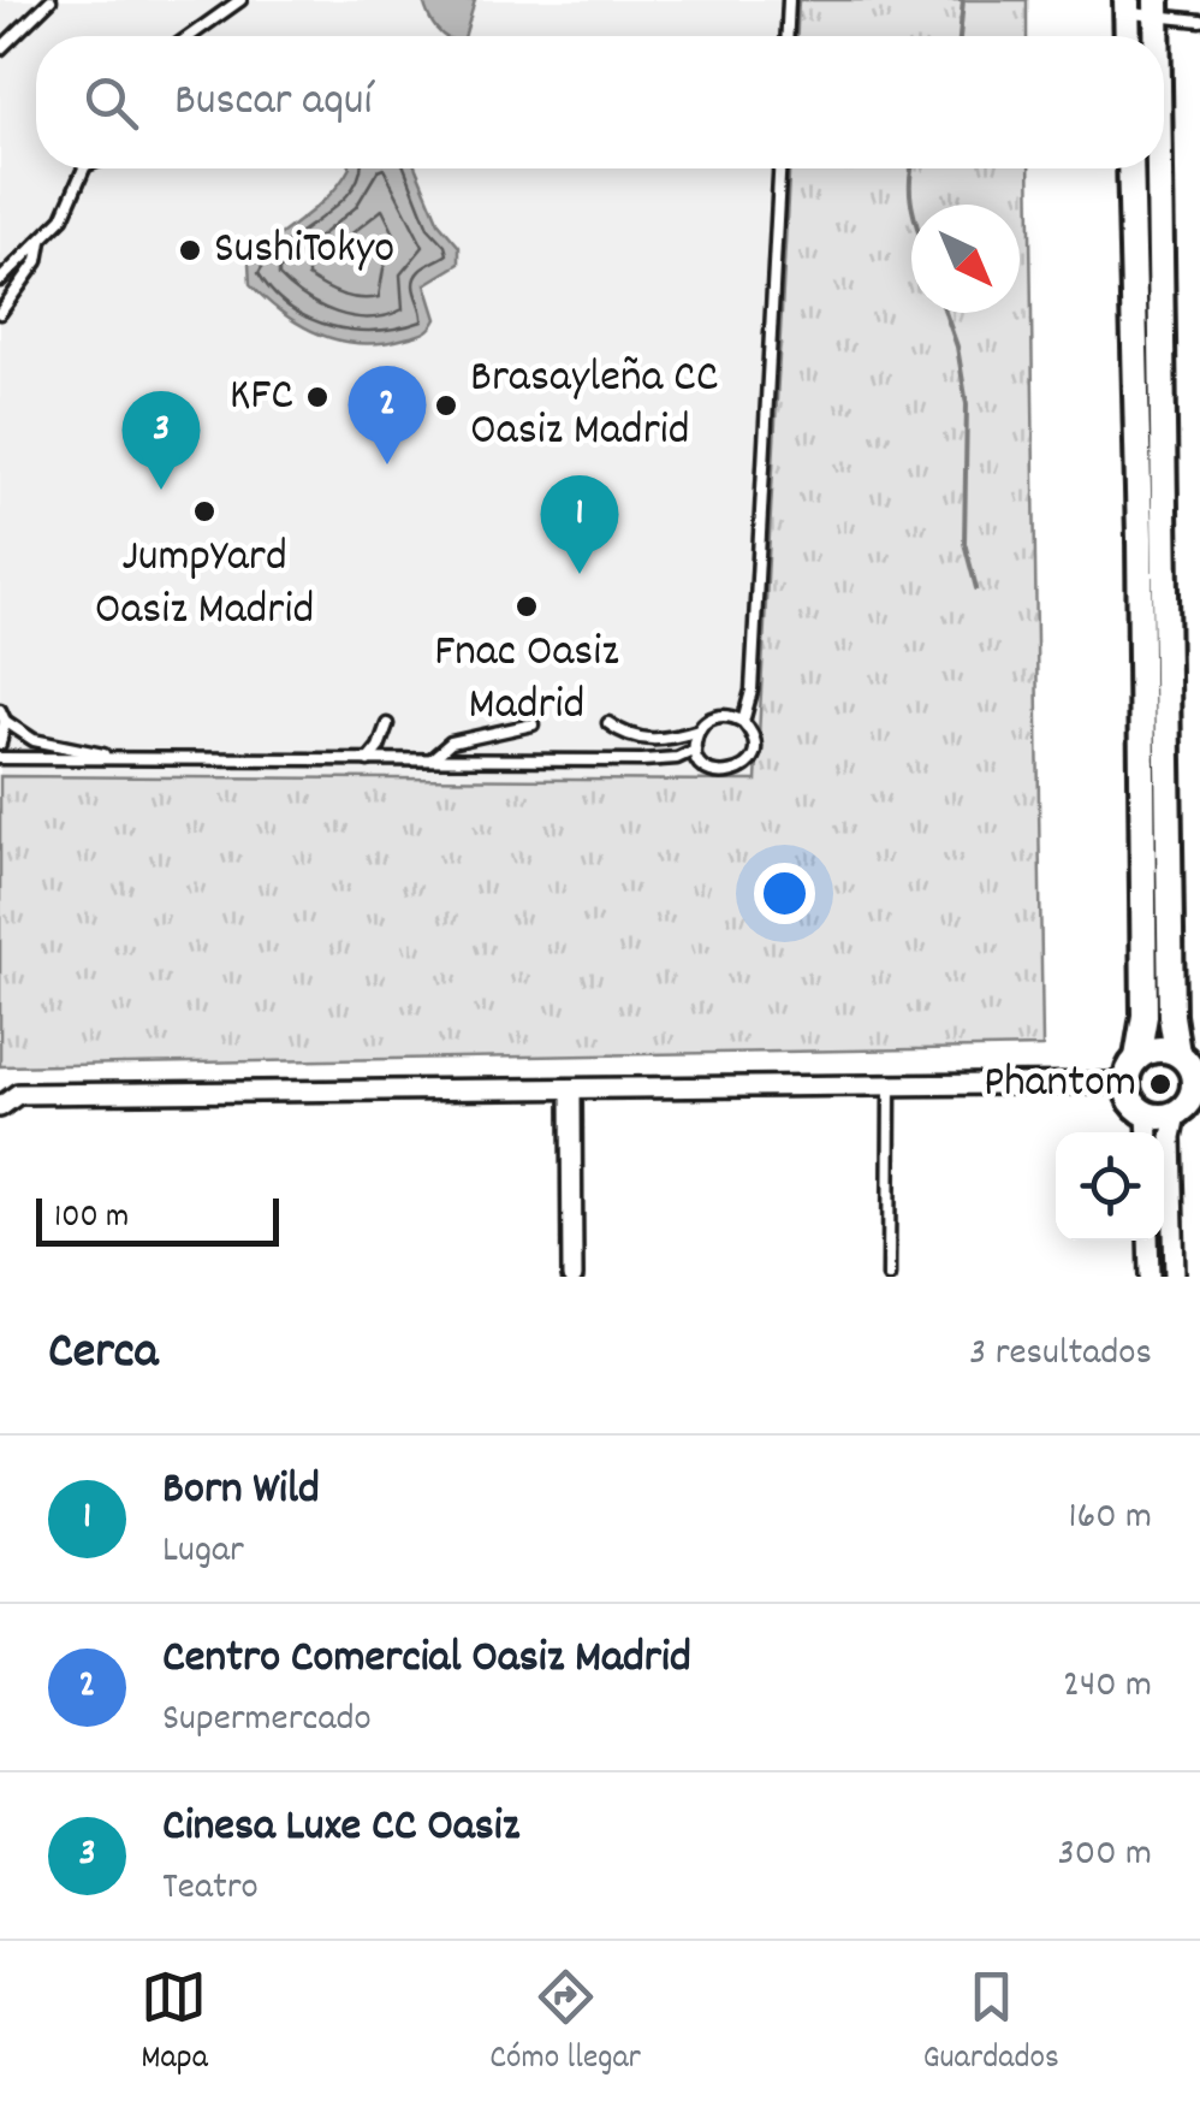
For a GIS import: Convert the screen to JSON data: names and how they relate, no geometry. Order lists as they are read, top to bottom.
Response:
{
  "places": [
    "SushiTokyo",
    "KFC",
    "Brasayleña CC Oasiz Madrid",
    "JumpYard Oasiz Madrid",
    "Fnac Oasiz Madrid",
    "Phantom"
  ],
  "scale_bar": "100 m",
  "north": "bottom right",
  "page": {
    "search": "Buscar aquí",
    "pins": ["2", "3", "1"],
    "scale": "100 m",
    "heading": ["Cerca", "3 resultados"],
    "list": [
      {
        "mark": "1",
        "name": "Born Wild",
        "note": "Lugar",
        "value": "160 m"
      },
      {
        "mark": "2",
        "name": "Centro Comercial Oasiz Madrid",
        "note": "Supermercado",
        "value": "240 m"
      },
      {
        "mark": "3",
        "name": "Cinesa Luxe CC Oasiz",
        "note": "Teatro",
        "value": "300 m"
      }
    ],
    "nav": ["Mapa", "Cómo llegar", "Guardados"]
  }
}
